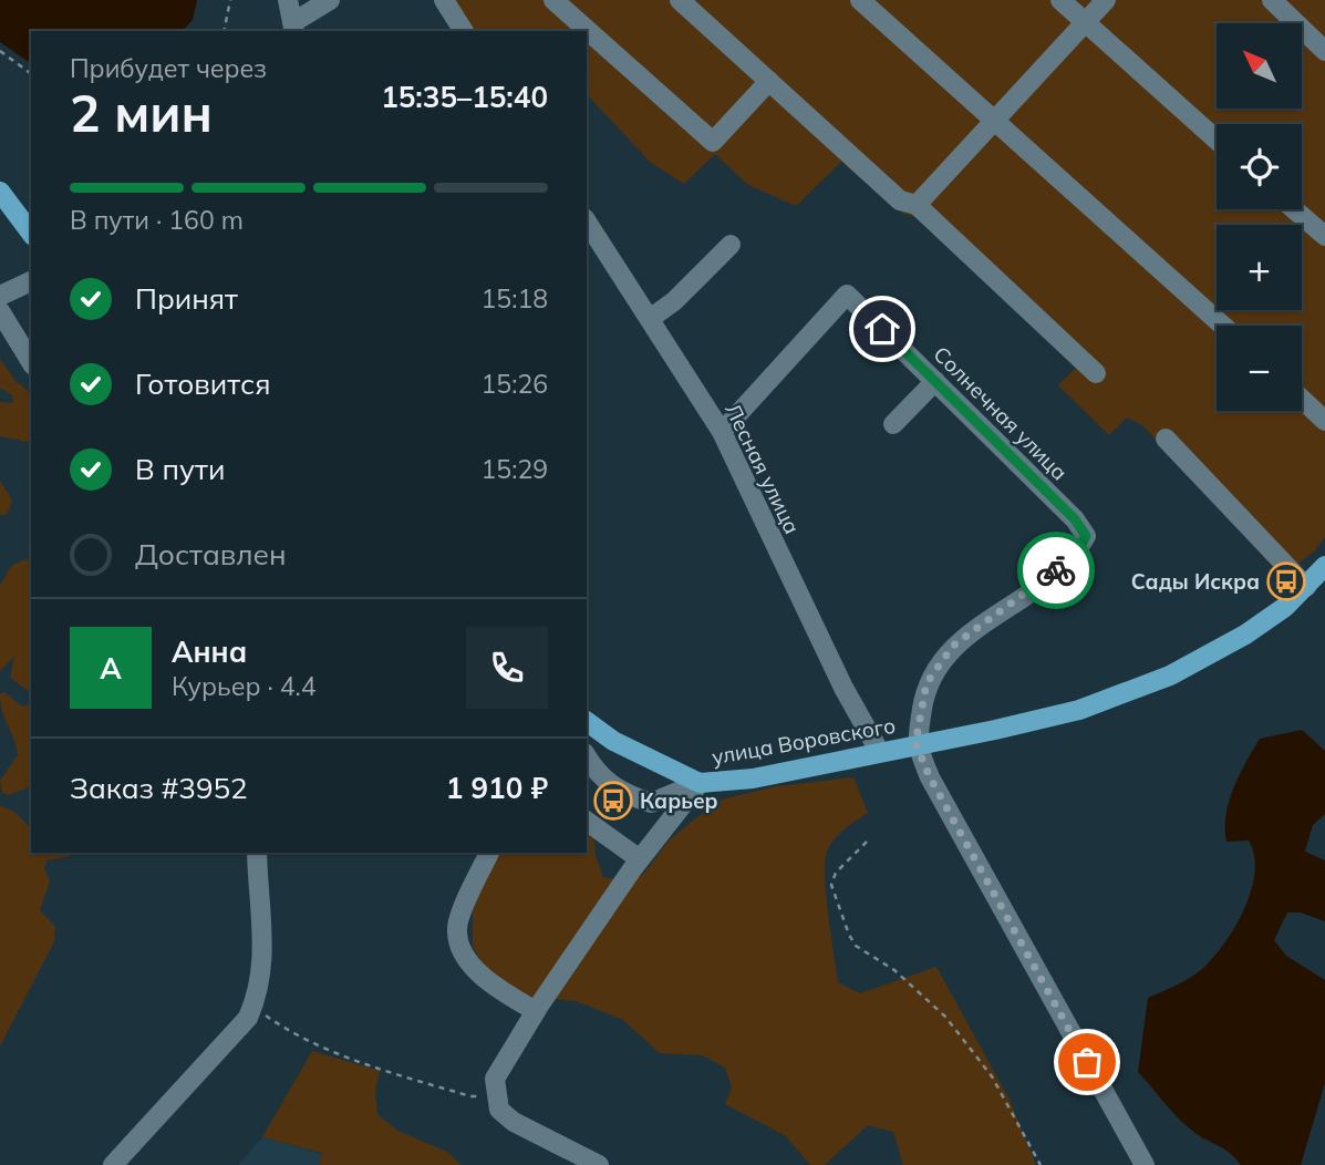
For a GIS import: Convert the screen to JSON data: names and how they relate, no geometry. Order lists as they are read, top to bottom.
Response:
{
  "streets": {
    "main road": ["улица Воровского"],
    "street": ["Солнечная улица", "Лесная улица"]
  },
  "crossings": [
    ["Солнечная улица", "Лесная улица"],
    ["Солнечная улица", "улица Воровского"],
    ["Лесная улица", "улица Воровского"]
  ],
  "places": {
    "bus stop": ["Сады Искра", "Карьер"]
  },
  "north": "top left",
  "page": {
    "map_buttons": ["+", "−"],
    "heading": ["2 мин", "Прибудет через", "15:35–15:40"],
    "panel": [
      "Анна",
      "Курьер · 4.4",
      "Заказ #3952",
      "1 910 ₽"
    ],
    "bar": "В пути · 160 m",
    "list": [
      ["Принят", "15:18"],
      ["Готовится", "15:26"],
      ["В пути", "15:29"],
      "Доставлен"
    ],
    "round": "А"
  }
}
